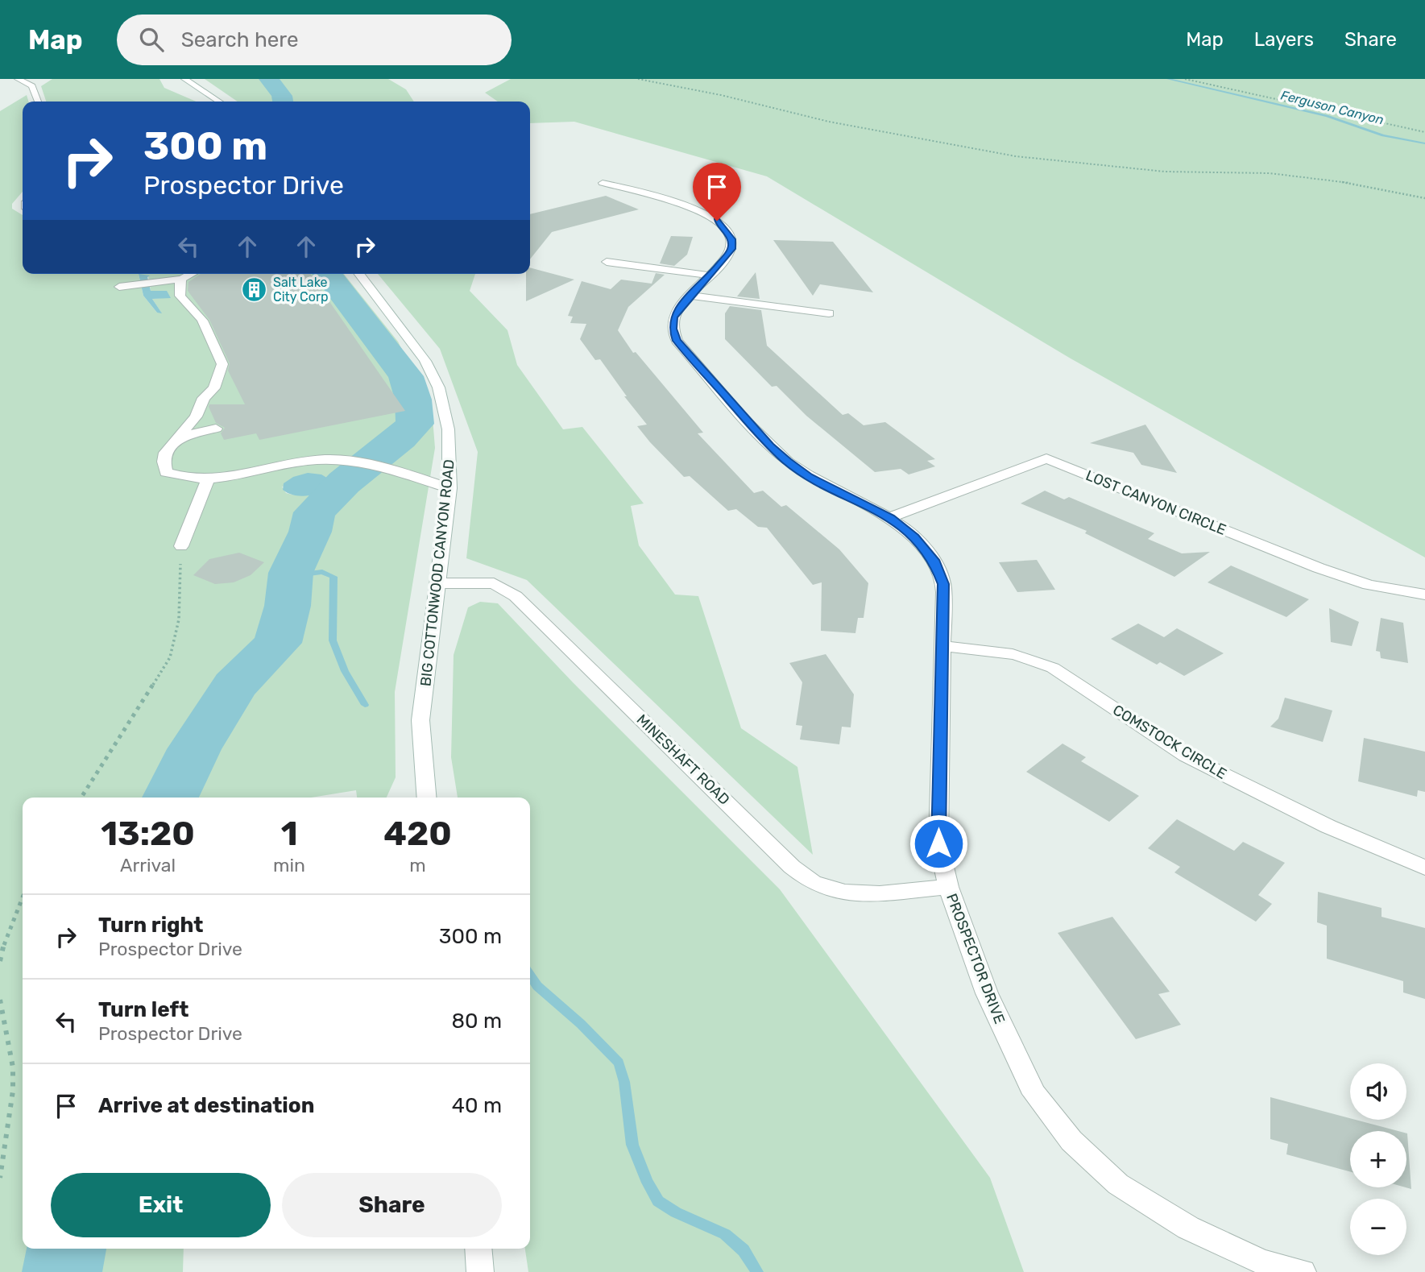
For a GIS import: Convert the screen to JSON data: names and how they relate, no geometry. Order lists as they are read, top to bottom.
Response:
{
  "streets": {
    "street": [
      "LOST CANYON CIRCLE",
      "BIG COTTONWOOD CANYON ROAD",
      "COMSTOCK CIRCLE",
      "MINESHAFT ROAD",
      "PROSPECTOR DRIVE"
    ]
  },
  "crossings": [
    ["LOST CANYON CIRCLE", "PROSPECTOR DRIVE"],
    ["BIG COTTONWOOD CANYON ROAD", "MINESHAFT ROAD"],
    ["COMSTOCK CIRCLE", "PROSPECTOR DRIVE"],
    ["MINESHAFT ROAD", "PROSPECTOR DRIVE"]
  ],
  "water": ["Ferguson Canyon"],
  "places": {
    "building": ["Salt Lake City Corp"]
  },
  "page": {
    "header": "Map",
    "search": "Search here",
    "nav": ["Map", "Layers", "Share"],
    "turn": ["300 m", "Prospector Drive"],
    "eta": [
      "13:20",
      "Arrival",
      "1",
      "min",
      "420",
      "m"
    ],
    "list": [
      {
        "name": "Turn right",
        "note": "Prospector Drive",
        "value": "300 m"
      },
      {
        "name": "Turn left",
        "note": "Prospector Drive",
        "value": "80 m"
      },
      {
        "name": "Arrive at destination",
        "value": "40 m"
      }
    ],
    "map_buttons": ["+", "−"],
    "buttons": ["Exit", "Share"]
  }
}
